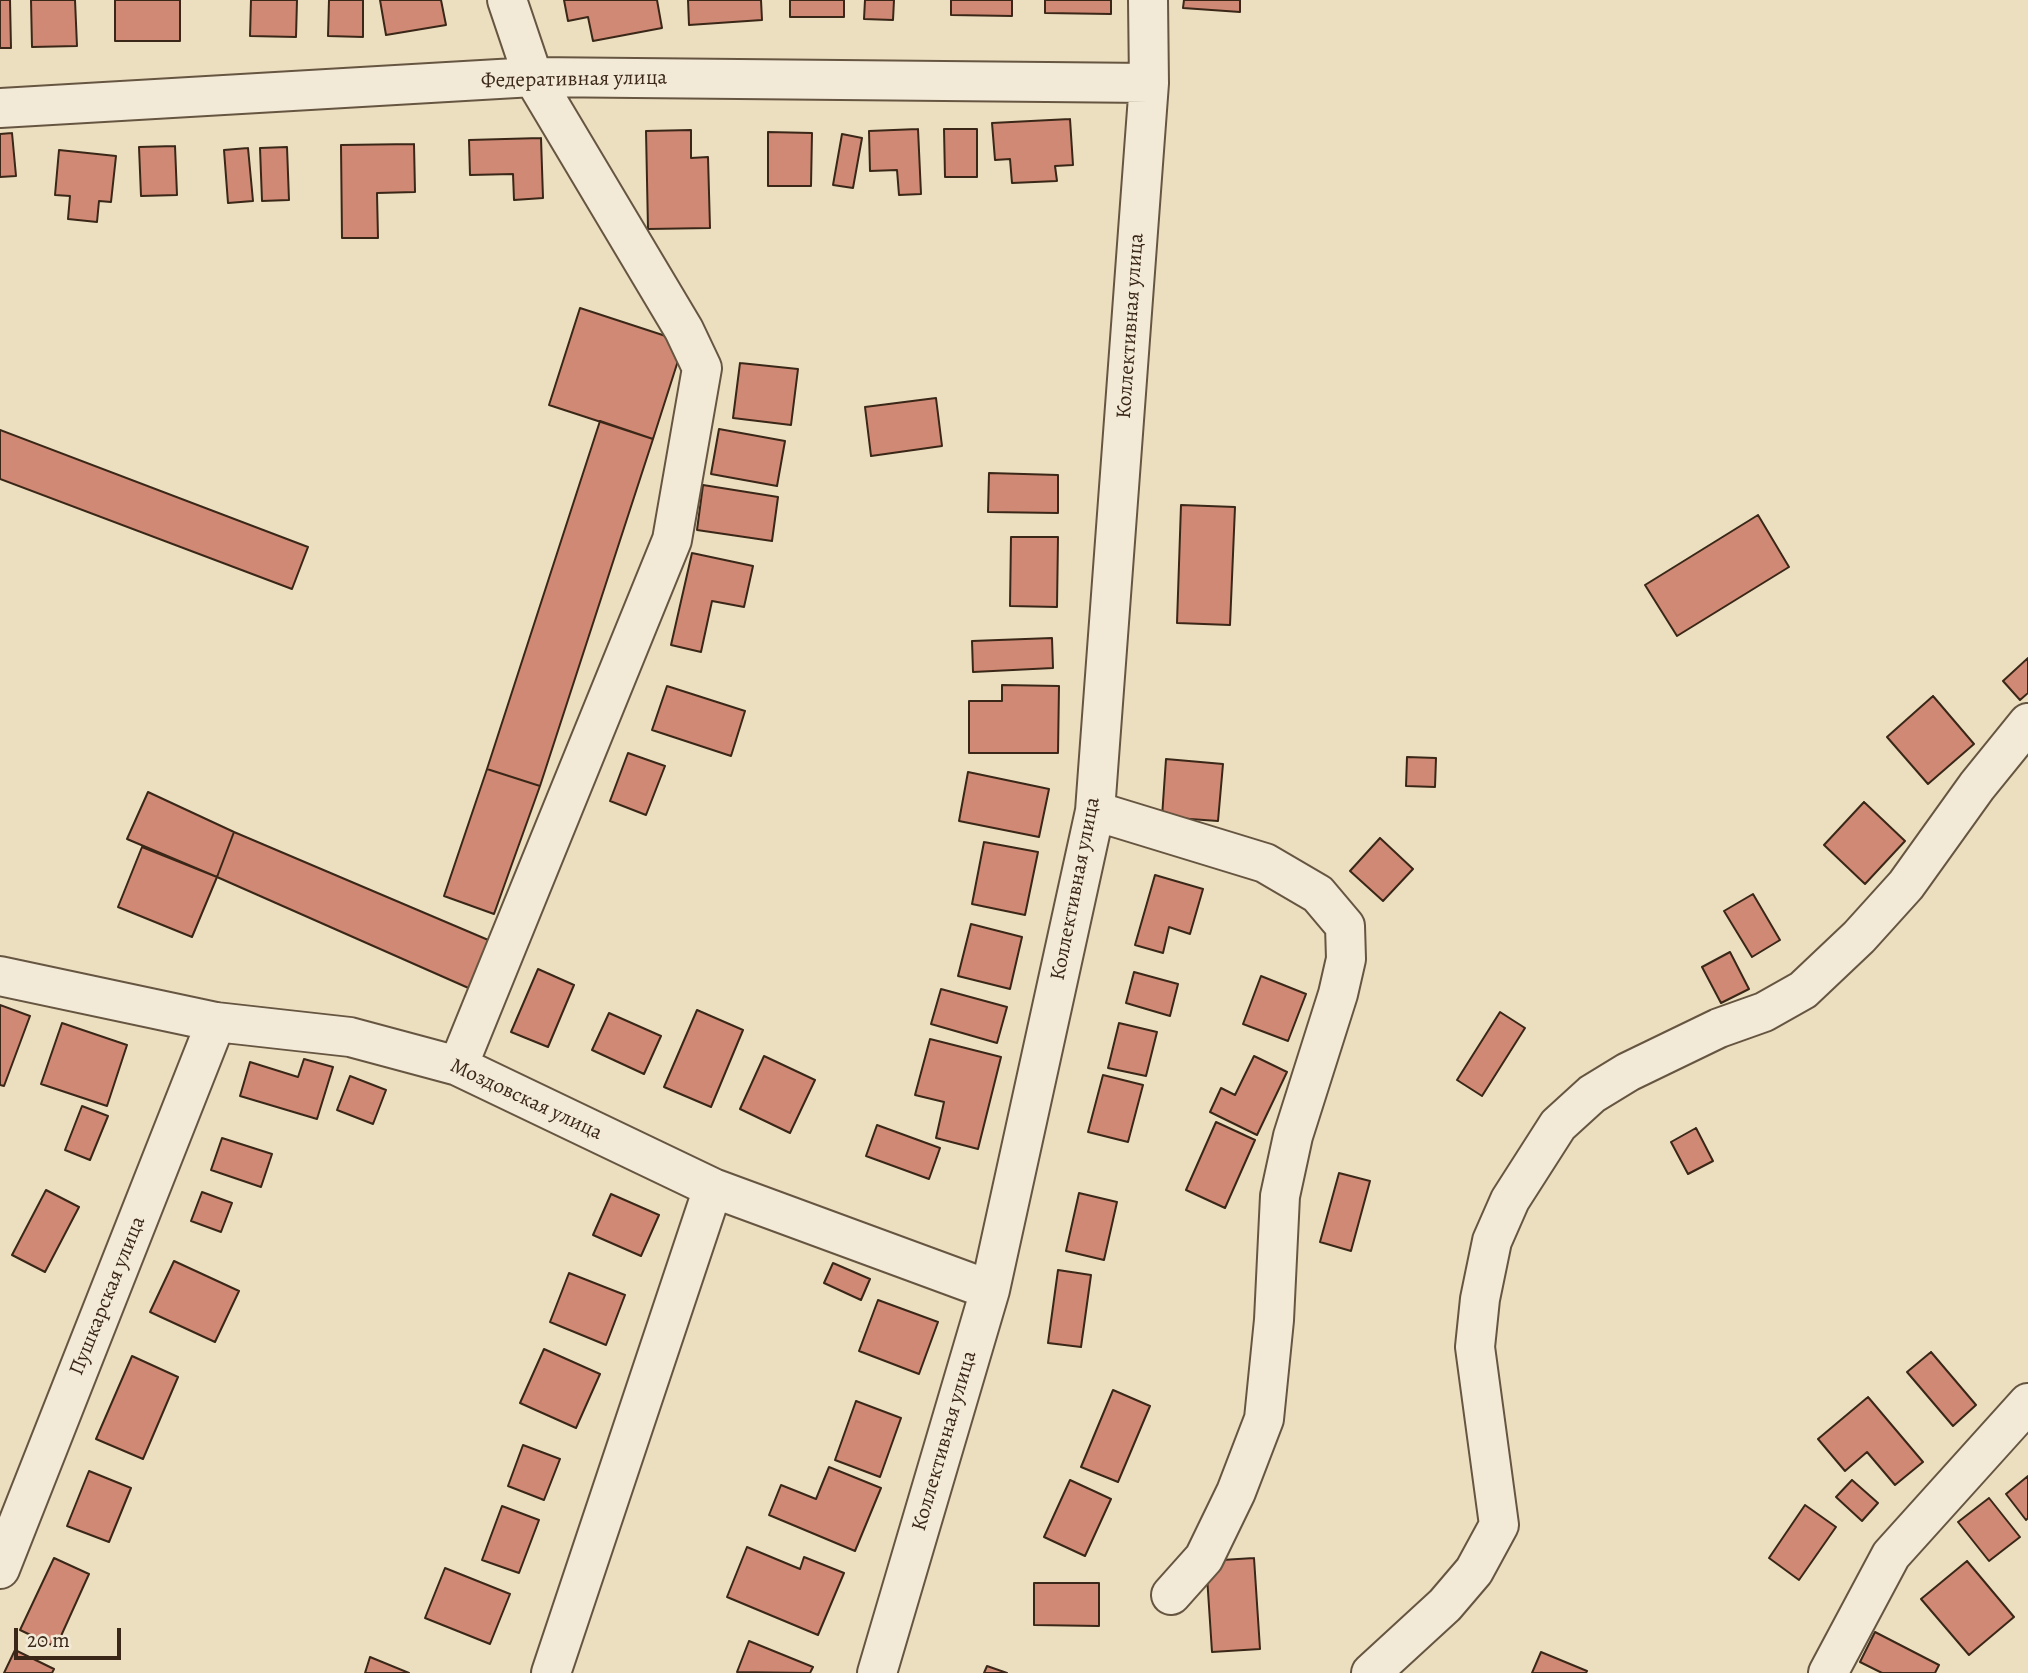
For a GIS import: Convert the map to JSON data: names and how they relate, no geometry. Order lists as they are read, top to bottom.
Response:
{
  "streets": {
    "street": [
      "Федеративная улица",
      "Коллективная улица",
      "Моздовская улица",
      "Пушкарская улица"
    ]
  },
  "crossings": [
    ["Федеративная улица", "Коллективная улица"],
    ["Коллективная улица", "Моздовская улица"],
    ["Моздовская улица", "Пушкарская улица"]
  ],
  "scale_bar": "20 m"
}
